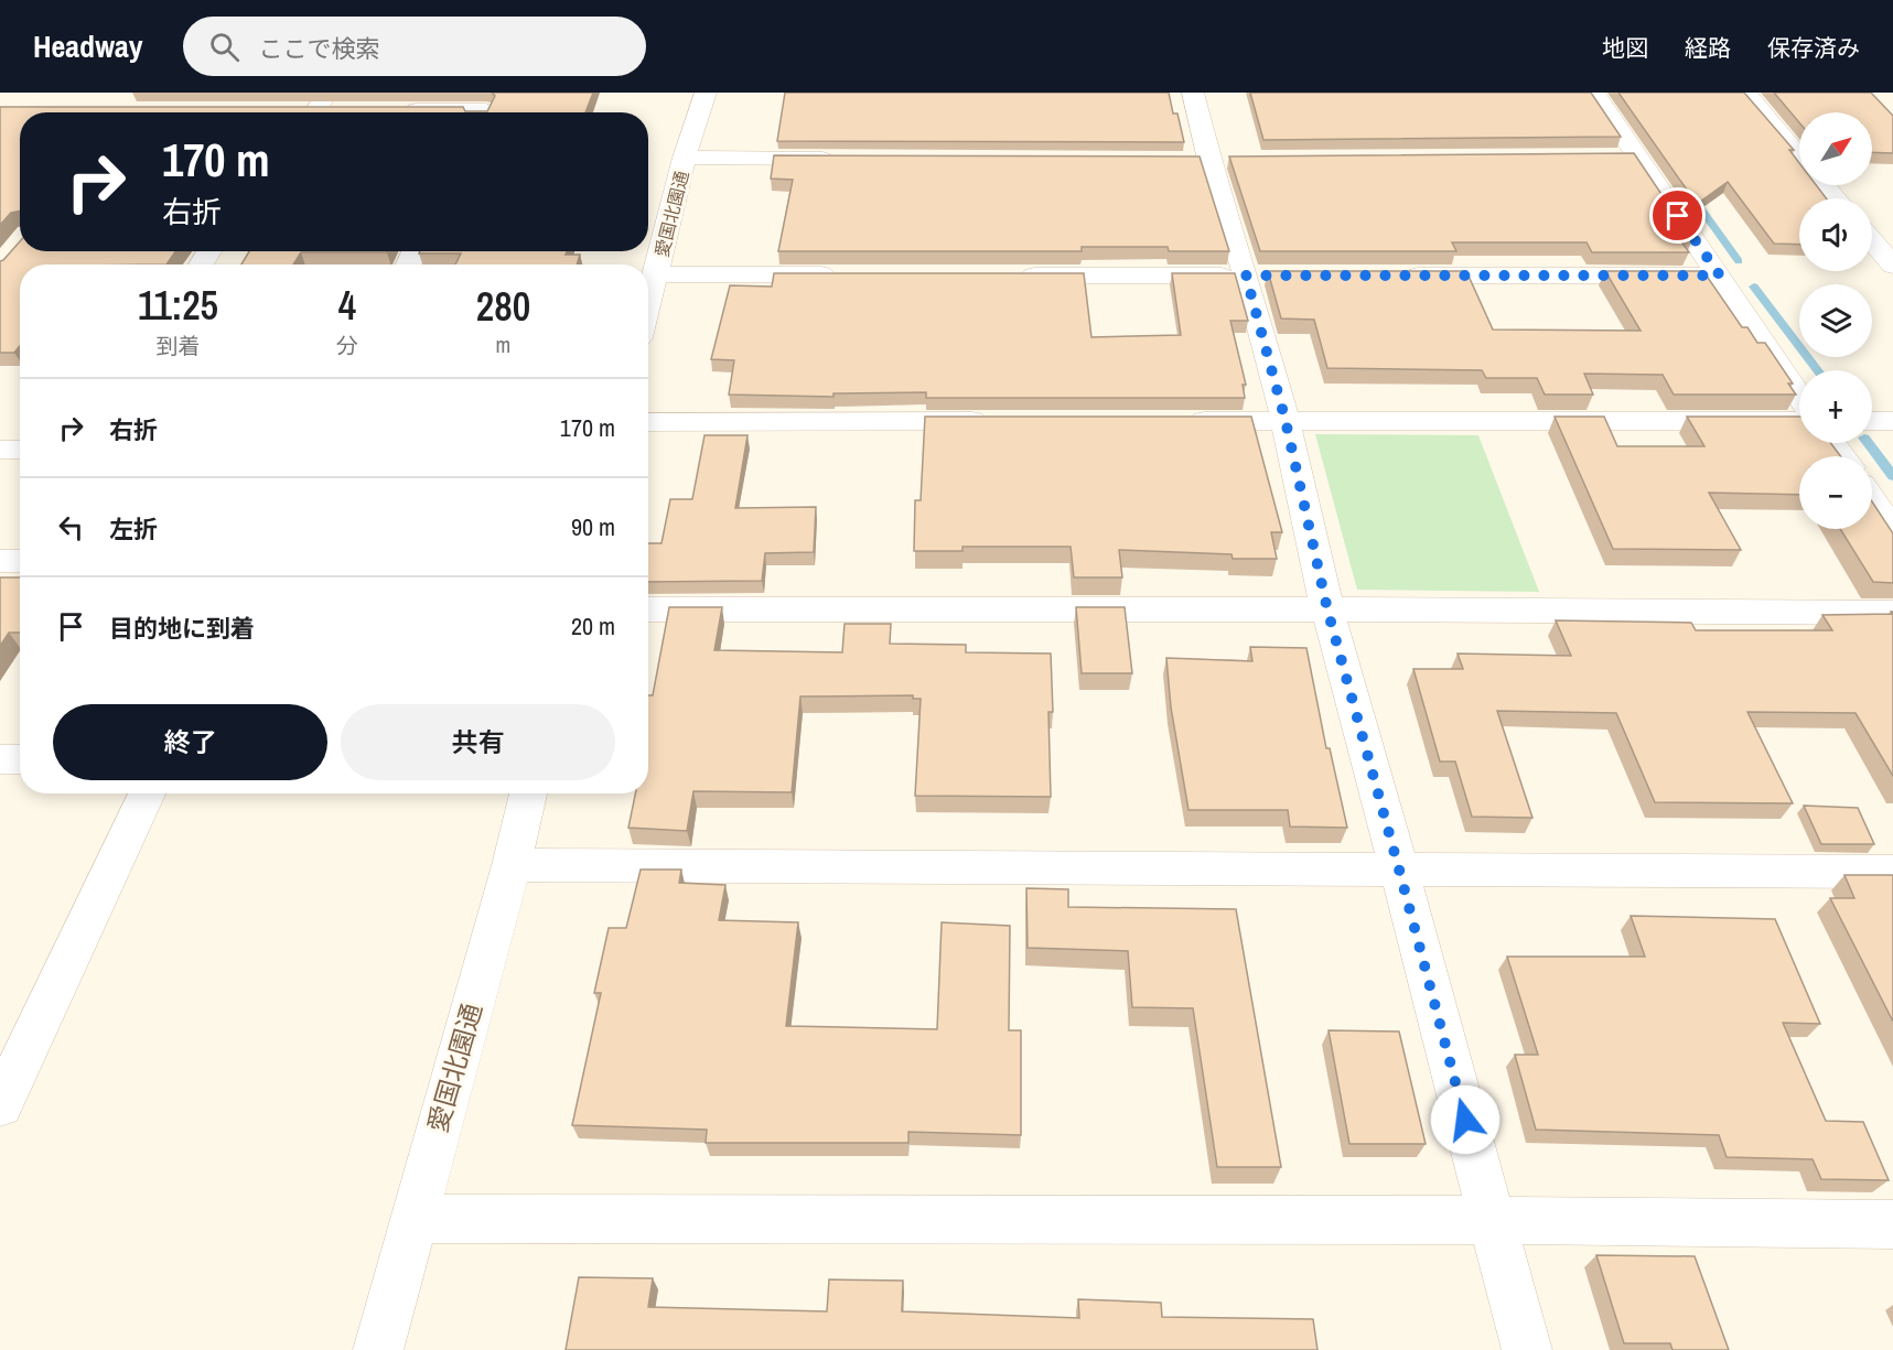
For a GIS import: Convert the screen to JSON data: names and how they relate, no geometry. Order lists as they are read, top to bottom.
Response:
{
  "streets": {
    "street": ["愛国北園通"]
  },
  "north": "top right",
  "page": {
    "header": "Headway",
    "search": "ここで検索",
    "nav": ["地図", "経路", "保存済み"],
    "map_buttons": ["+", "−"],
    "turn": ["170 m", "右折"],
    "eta": [
      "11:25",
      "到着",
      "4",
      "分",
      "280",
      "m"
    ],
    "list": [
      {
        "name": "右折",
        "value": "170 m"
      },
      {
        "name": "左折",
        "value": "90 m"
      },
      {
        "name": "目的地に到着",
        "value": "20 m"
      }
    ],
    "buttons": ["終了", "共有"]
  }
}
